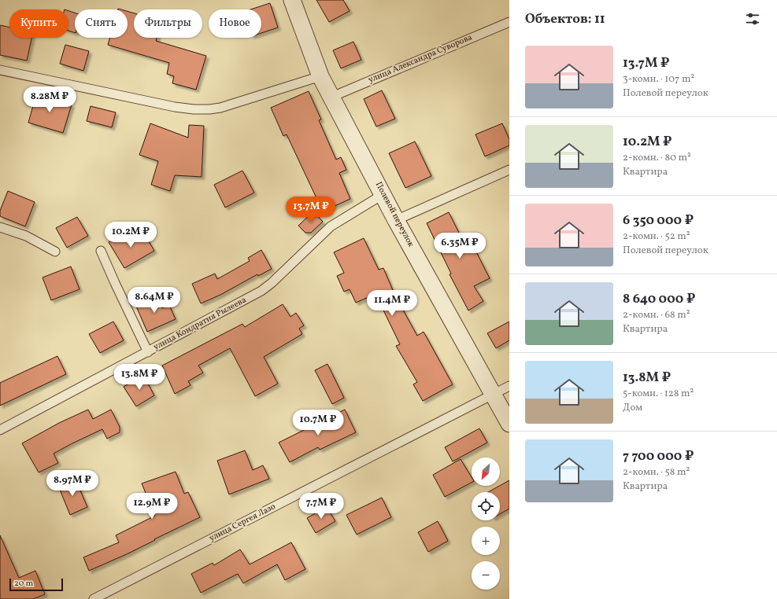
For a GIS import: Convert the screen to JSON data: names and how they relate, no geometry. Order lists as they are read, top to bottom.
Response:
{
  "streets": {
    "street": ["Полевой переулок"],
    "lane": ["улица Александра Суворова", "улица Кондратия Рылеева", "улица Сергея Лазо"]
  },
  "crossings": [
    ["улица Александра Суворова", "Полевой переулок"],
    ["Полевой переулок", "улица Кондратия Рылеева"],
    ["Полевой переулок", "улица Сергея Лазо"]
  ],
  "scale_bar": "20 m",
  "north": "bottom left",
  "page": {
    "heading": "Объектов: 11",
    "chip": [
      "Купить",
      "Снять",
      "Фильтры",
      "Новое"
    ],
    "list": [
      {
        "name": "13.7M ₽",
        "note": "3-комн. · 107 m² · Полевой переулок"
      },
      {
        "name": "10.2M ₽",
        "note": "2-комн. · 80 m² · Квартира"
      },
      {
        "name": "6 350 000 ₽",
        "note": "2-комн. · 52 m² · Полевой переулок"
      },
      {
        "name": "8 640 000 ₽",
        "note": "2-комн. · 68 m² · Квартира"
      },
      {
        "name": "13.8M ₽",
        "note": "5-комн. · 128 m² · Дом"
      },
      {
        "name": "7 700 000 ₽",
        "note": "2-комн. · 58 m² · Квартира"
      }
    ],
    "price": [
      "8.28M ₽",
      "13.7M ₽",
      "10.2M ₽",
      "6.35M ₽",
      "8.64M ₽",
      "11.4M ₽",
      "13.8M ₽",
      "10.7M ₽",
      "8.97M ₽",
      "12.9M ₽",
      "7.7M ₽"
    ],
    "map_buttons": ["+", "−"],
    "scale": "20 m"
  }
}
